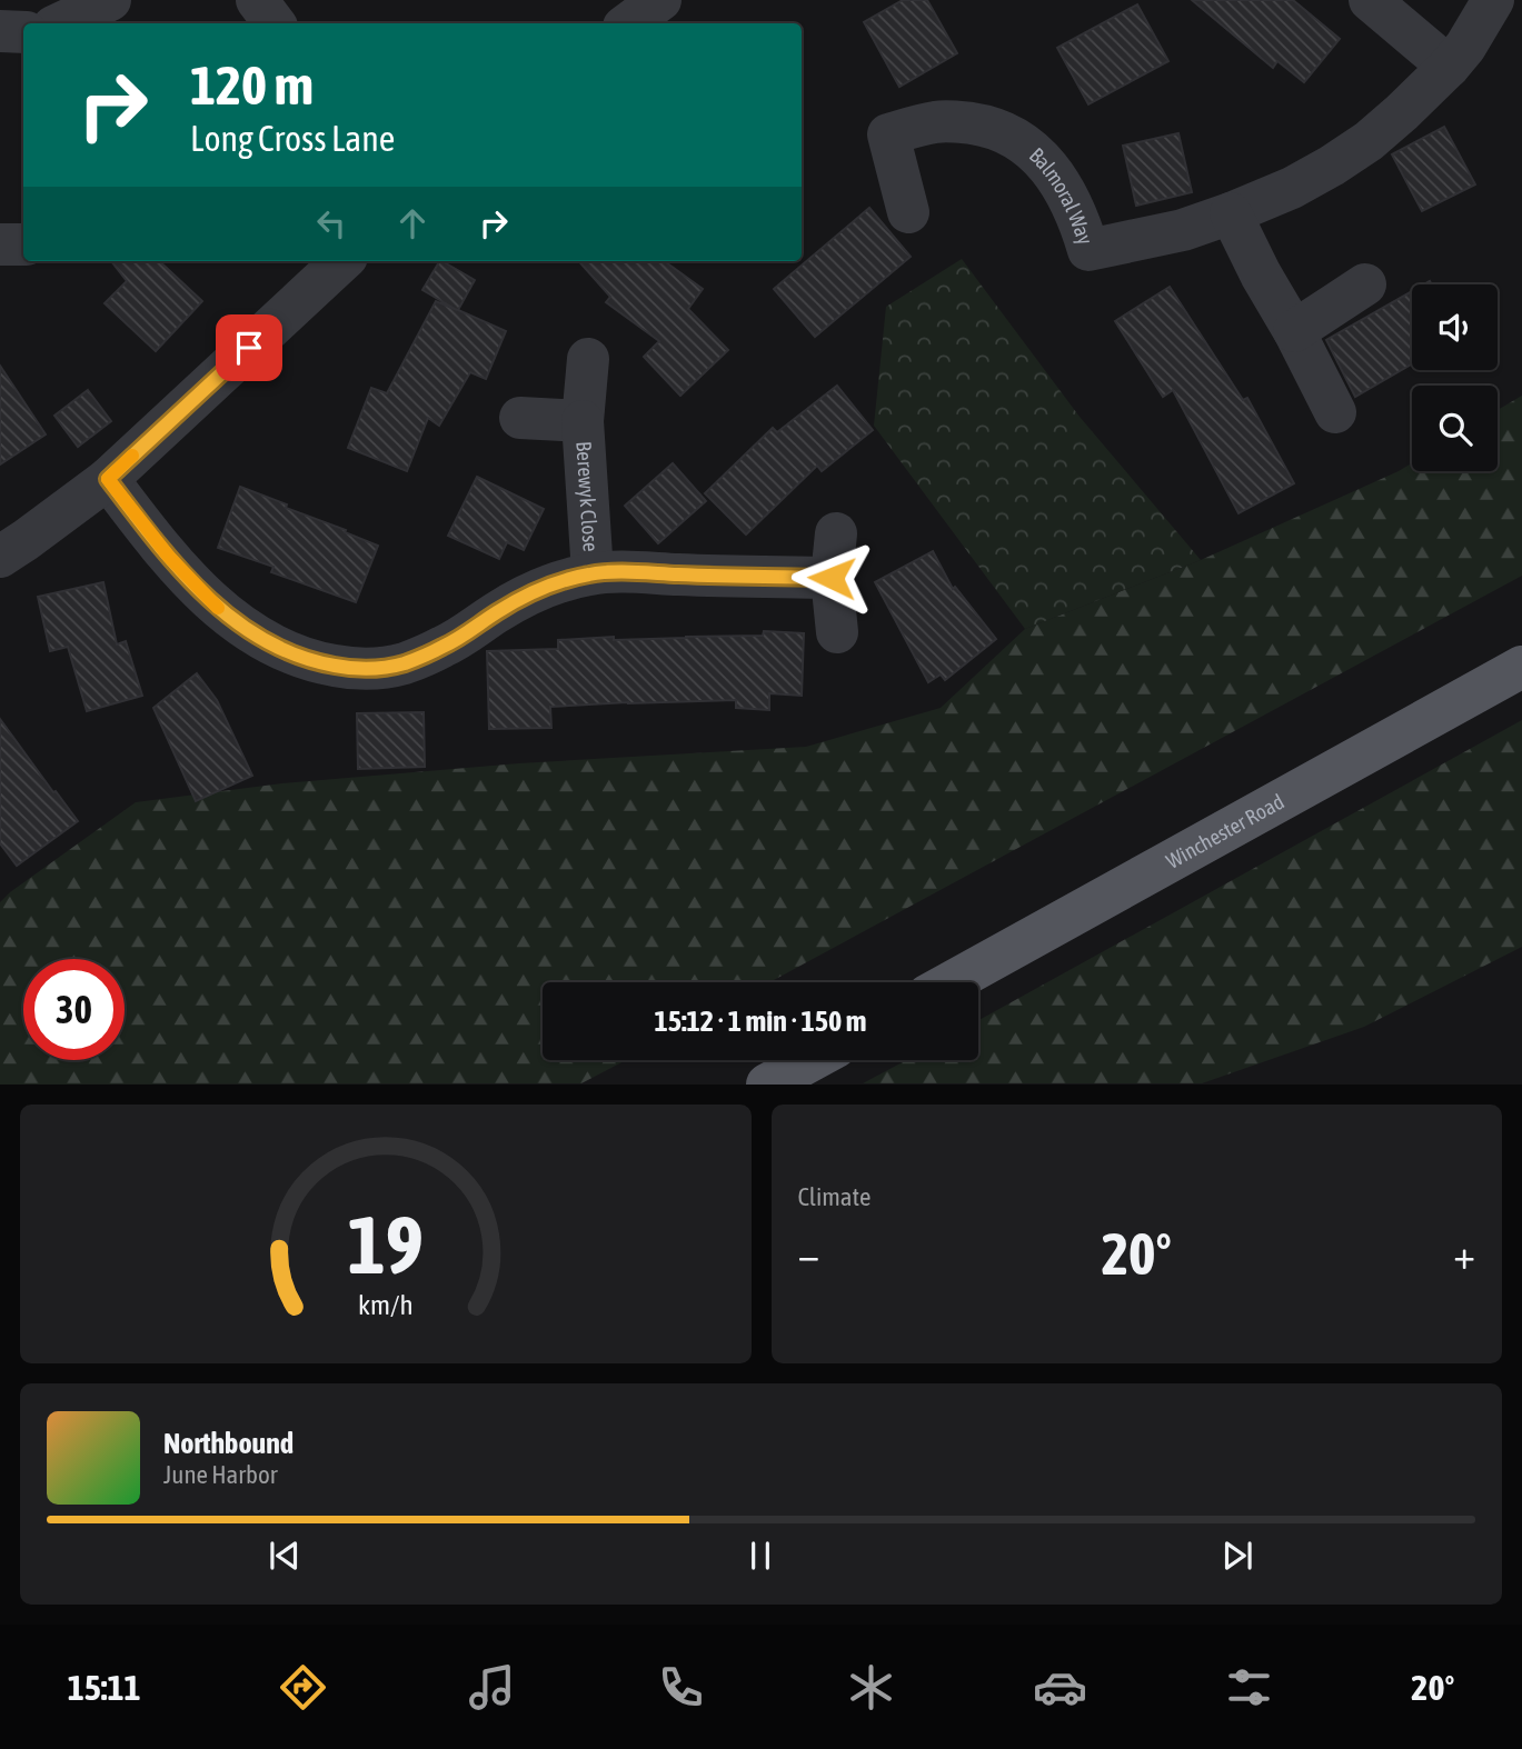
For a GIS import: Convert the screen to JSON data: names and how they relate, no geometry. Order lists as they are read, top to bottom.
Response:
{
  "streets": {
    "main road": ["Winchester Road"],
    "street": ["Balmoral Way", "Berewyk Close"]
  },
  "page": {
    "turn": ["120 m", "Long Cross Lane"],
    "limit": "30",
    "trip": "15:12 · 1 min · 150 m",
    "tile": "Climate",
    "heat": ["−", "20°", "+"],
    "song": ["Northbound", "June Harbor"],
    "tabs": ["15:11", "20°"],
    "gauge": ["19", "km/h"]
  }
}
